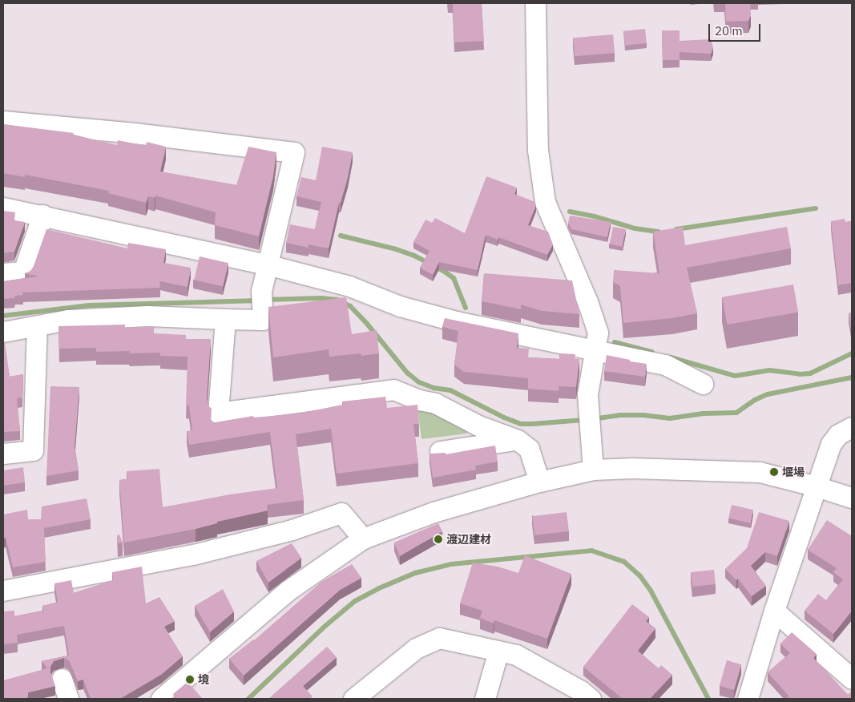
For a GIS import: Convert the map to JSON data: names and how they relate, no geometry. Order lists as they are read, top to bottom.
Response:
{
  "places": ["堰場", "渡辺建材", "境"],
  "scale_bar": "20 m"
}
